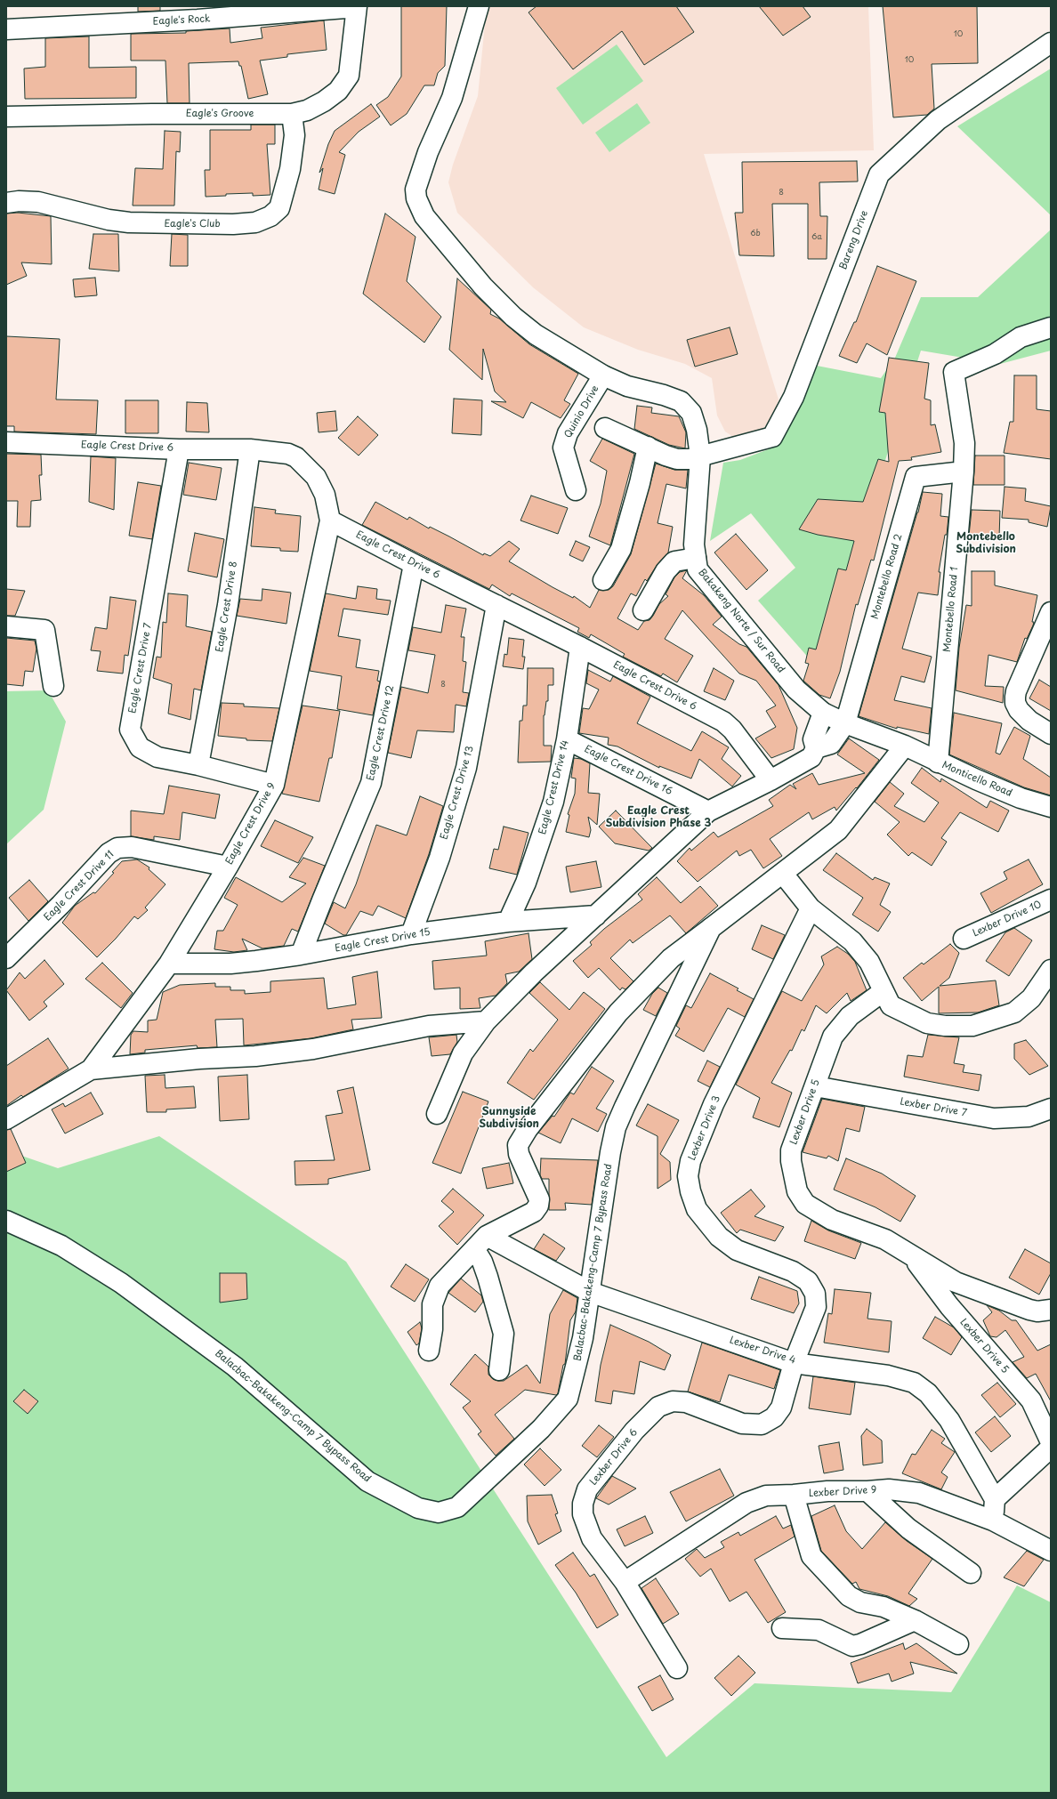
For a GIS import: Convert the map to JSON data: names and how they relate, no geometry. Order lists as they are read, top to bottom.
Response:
{
  "streets": {
    "street": [
      "Eagle's Rock",
      "Eagle's Groove",
      "Eagle's Club",
      "Bareng Drive",
      "Quinio Drive",
      "Eagle Crest Drive 6",
      "Montebello Road 2",
      "Eagle Crest Drive 8",
      "Montebello Road 1",
      "Bakakeng Norte / Sur Road",
      "Eagle Crest Drive 7",
      "Eagle Crest Drive 12",
      "Eagle Crest Drive 16",
      "Monticello Road",
      "Eagle Crest Drive 14",
      "Eagle Crest Drive 13",
      "Eagle Crest Drive 9",
      "Eagle Crest Drive 11",
      "Lexber Drive 10",
      "Eagle Crest Drive 15",
      "Lexber Drive 7",
      "Lexber Drive 5",
      "Lexber Drive 3",
      "Balacbac-Bakakeng-Camp 7 Bypass Road",
      "Lexber Drive 4",
      "Lexber Drive 6",
      "Lexber Drive 9"
    ]
  },
  "crossings": [
    ["Eagle's Rock", "Eagle's Groove"],
    ["Eagle's Groove", "Eagle's Club"],
    ["Bareng Drive", "Bakakeng Norte / Sur Road"],
    ["Quinio Drive", "Bakakeng Norte / Sur Road"],
    ["Eagle Crest Drive 6", "Eagle Crest Drive 8"],
    ["Eagle Crest Drive 6", "Eagle Crest Drive 7"],
    ["Eagle Crest Drive 6", "Eagle Crest Drive 12"],
    ["Eagle Crest Drive 6", "Eagle Crest Drive 14"],
    ["Eagle Crest Drive 6", "Eagle Crest Drive 13"],
    ["Eagle Crest Drive 6", "Eagle Crest Drive 9"],
    ["Montebello Road 2", "Montebello Road 1"],
    ["Montebello Road 2", "Bakakeng Norte / Sur Road"],
    ["Eagle Crest Drive 8", "Eagle Crest Drive 7"],
    ["Montebello Road 1", "Monticello Road"],
    ["Bakakeng Norte / Sur Road", "Monticello Road"],
    ["Bakakeng Norte / Sur Road", "Balacbac-Bakakeng-Camp 7 Bypass Road"],
    ["Eagle Crest Drive 7", "Eagle Crest Drive 9"],
    ["Eagle Crest Drive 12", "Eagle Crest Drive 15"],
    ["Eagle Crest Drive 16", "Eagle Crest Drive 14"],
    ["Monticello Road", "Balacbac-Bakakeng-Camp 7 Bypass Road"],
    ["Eagle Crest Drive 14", "Eagle Crest Drive 15"],
    ["Eagle Crest Drive 13", "Eagle Crest Drive 15"],
    ["Eagle Crest Drive 9", "Eagle Crest Drive 11"],
    ["Eagle Crest Drive 9", "Eagle Crest Drive 15"],
    ["Lexber Drive 7", "Lexber Drive 5"],
    ["Lexber Drive 3", "Lexber Drive 4"],
    ["Lexber Drive 3", "Lexber Drive 6"],
    ["Balacbac-Bakakeng-Camp 7 Bypass Road", "Lexber Drive 4"],
    ["Lexber Drive 4", "Lexber Drive 6"],
    ["Lexber Drive 6", "Lexber Drive 9"]
  ],
  "districts": ["Montebello Subdivision", "Eagle Crest Subdivision Phase 3", "Sunnyside Subdivision"],
  "house_numbers": [
    "10",
    "10",
    "8",
    "6b",
    "6a",
    "8"
  ]
}
